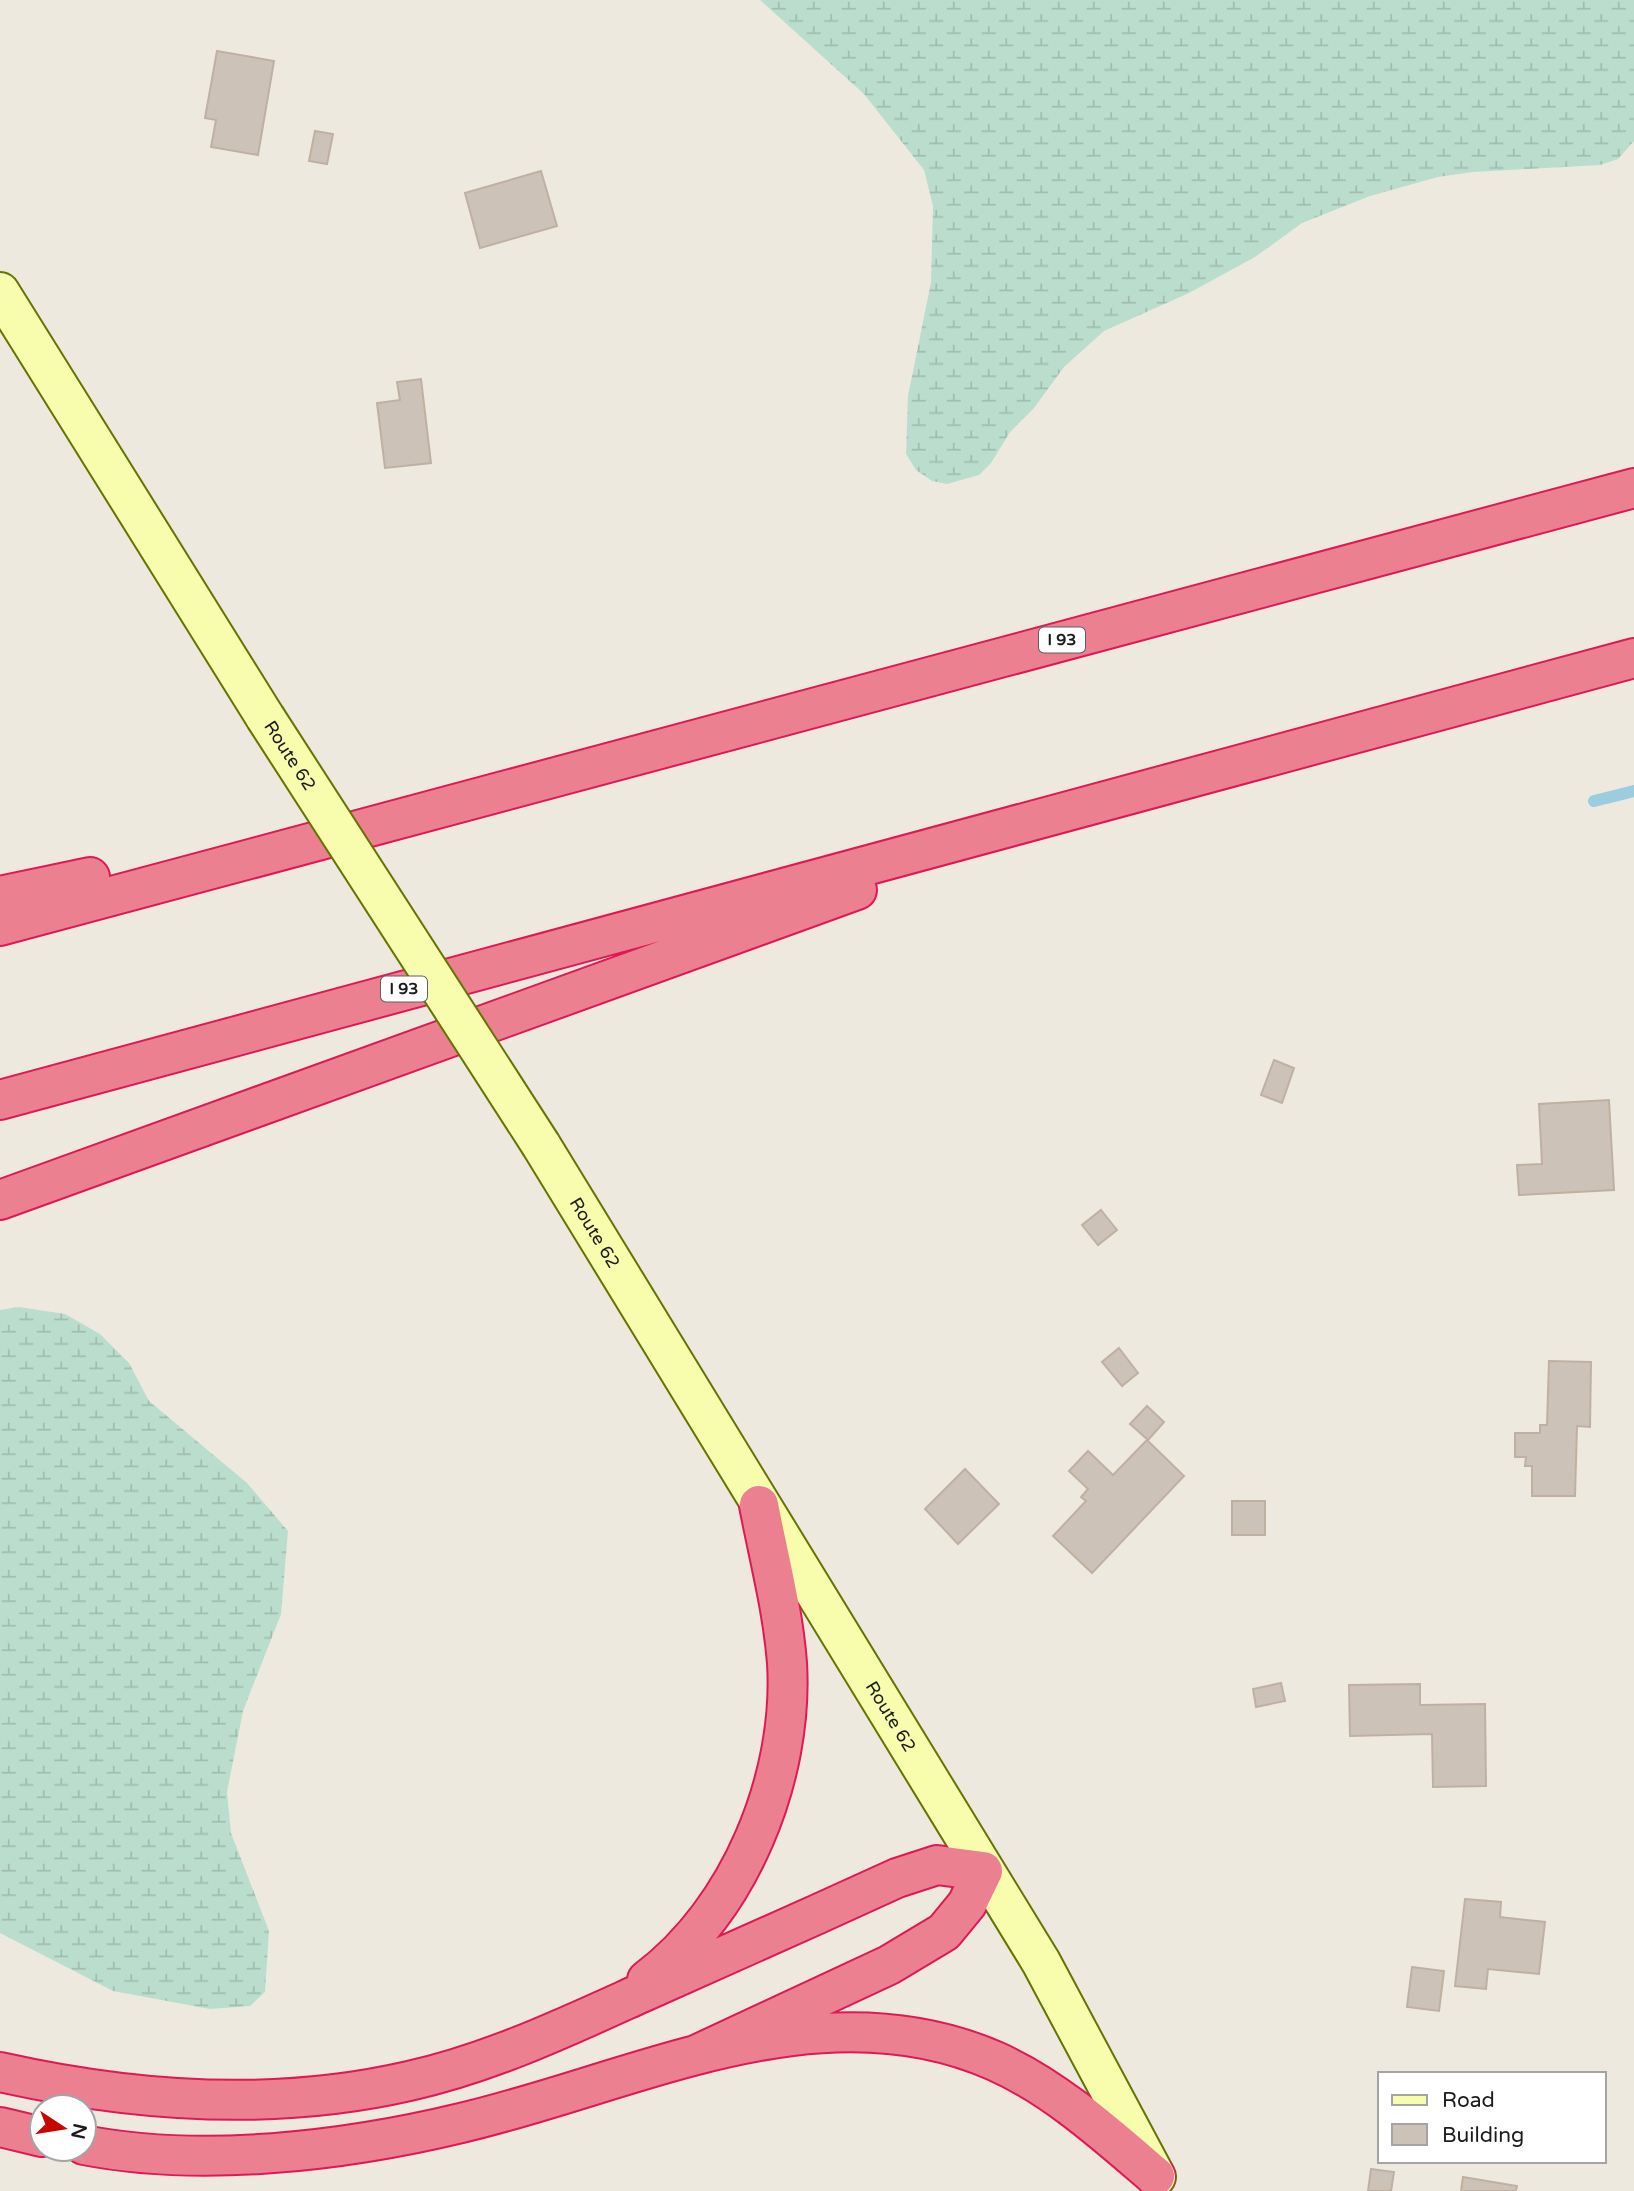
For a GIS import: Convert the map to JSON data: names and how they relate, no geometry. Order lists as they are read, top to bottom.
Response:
{
  "streets": {
    "highway": ["I 93"],
    "main road": ["Route 62"]
  },
  "legend": ["Road", "Building"],
  "north": "right"
}
